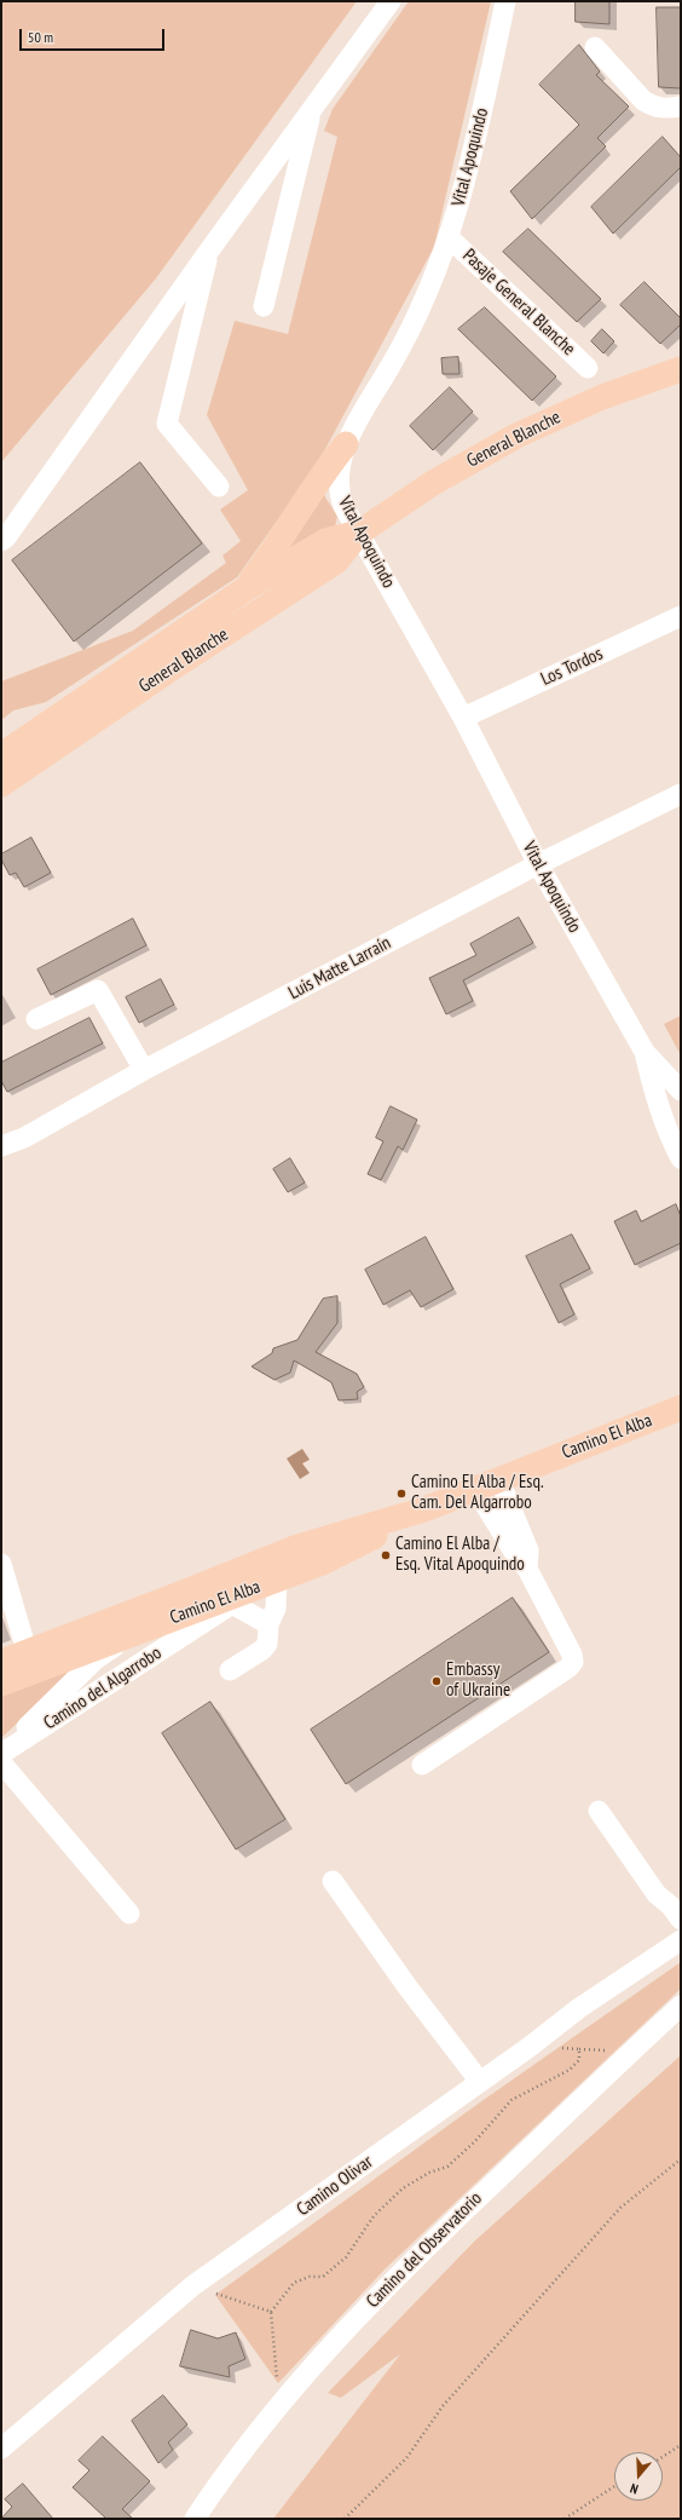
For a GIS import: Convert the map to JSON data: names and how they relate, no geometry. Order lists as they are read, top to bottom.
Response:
{
  "streets": {
    "main road": ["General Blanche", "Camino El Alba"],
    "street": [
      "Vital Apoquindo",
      "Pasaje General Blanche",
      "Los Tordos",
      "Luis Matte Larraín",
      "Camino del Algarrobo",
      "Camino Olivar",
      "Camino del Observatorio"
    ]
  },
  "crossings": [
    ["Vital Apoquindo", "Pasaje General Blanche"],
    ["Vital Apoquindo", "General Blanche"],
    ["Vital Apoquindo", "Los Tordos"],
    ["Vital Apoquindo", "Luis Matte Larraín"],
    ["Camino El Alba", "Camino del Algarrobo"]
  ],
  "places": ["Camino El Alba / Esq. Cam. Del Algarrobo", "Camino El Alba / Esq. Vital Apoquindo", "Embassy of Ukraine"],
  "scale_bar": "50 m",
  "north": "bottom"
}
